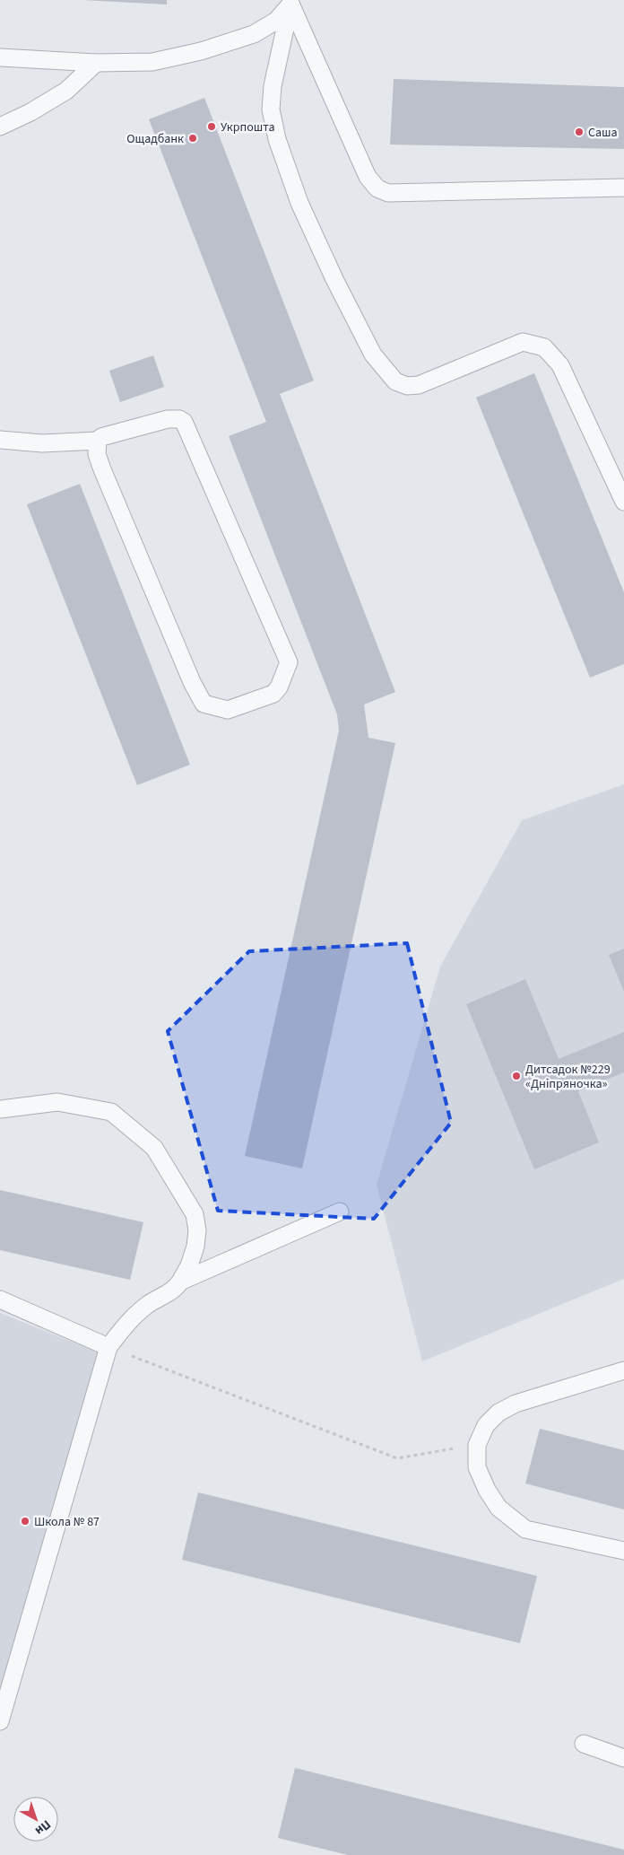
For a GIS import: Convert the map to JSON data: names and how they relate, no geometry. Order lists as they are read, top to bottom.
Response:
{
  "places": [
    "Укрпошта",
    "Саша",
    "Ощадбанк",
    "Дитсадок №229 «Дніпряночка»",
    "Школа № 87"
  ],
  "north": "bottom right"
}
